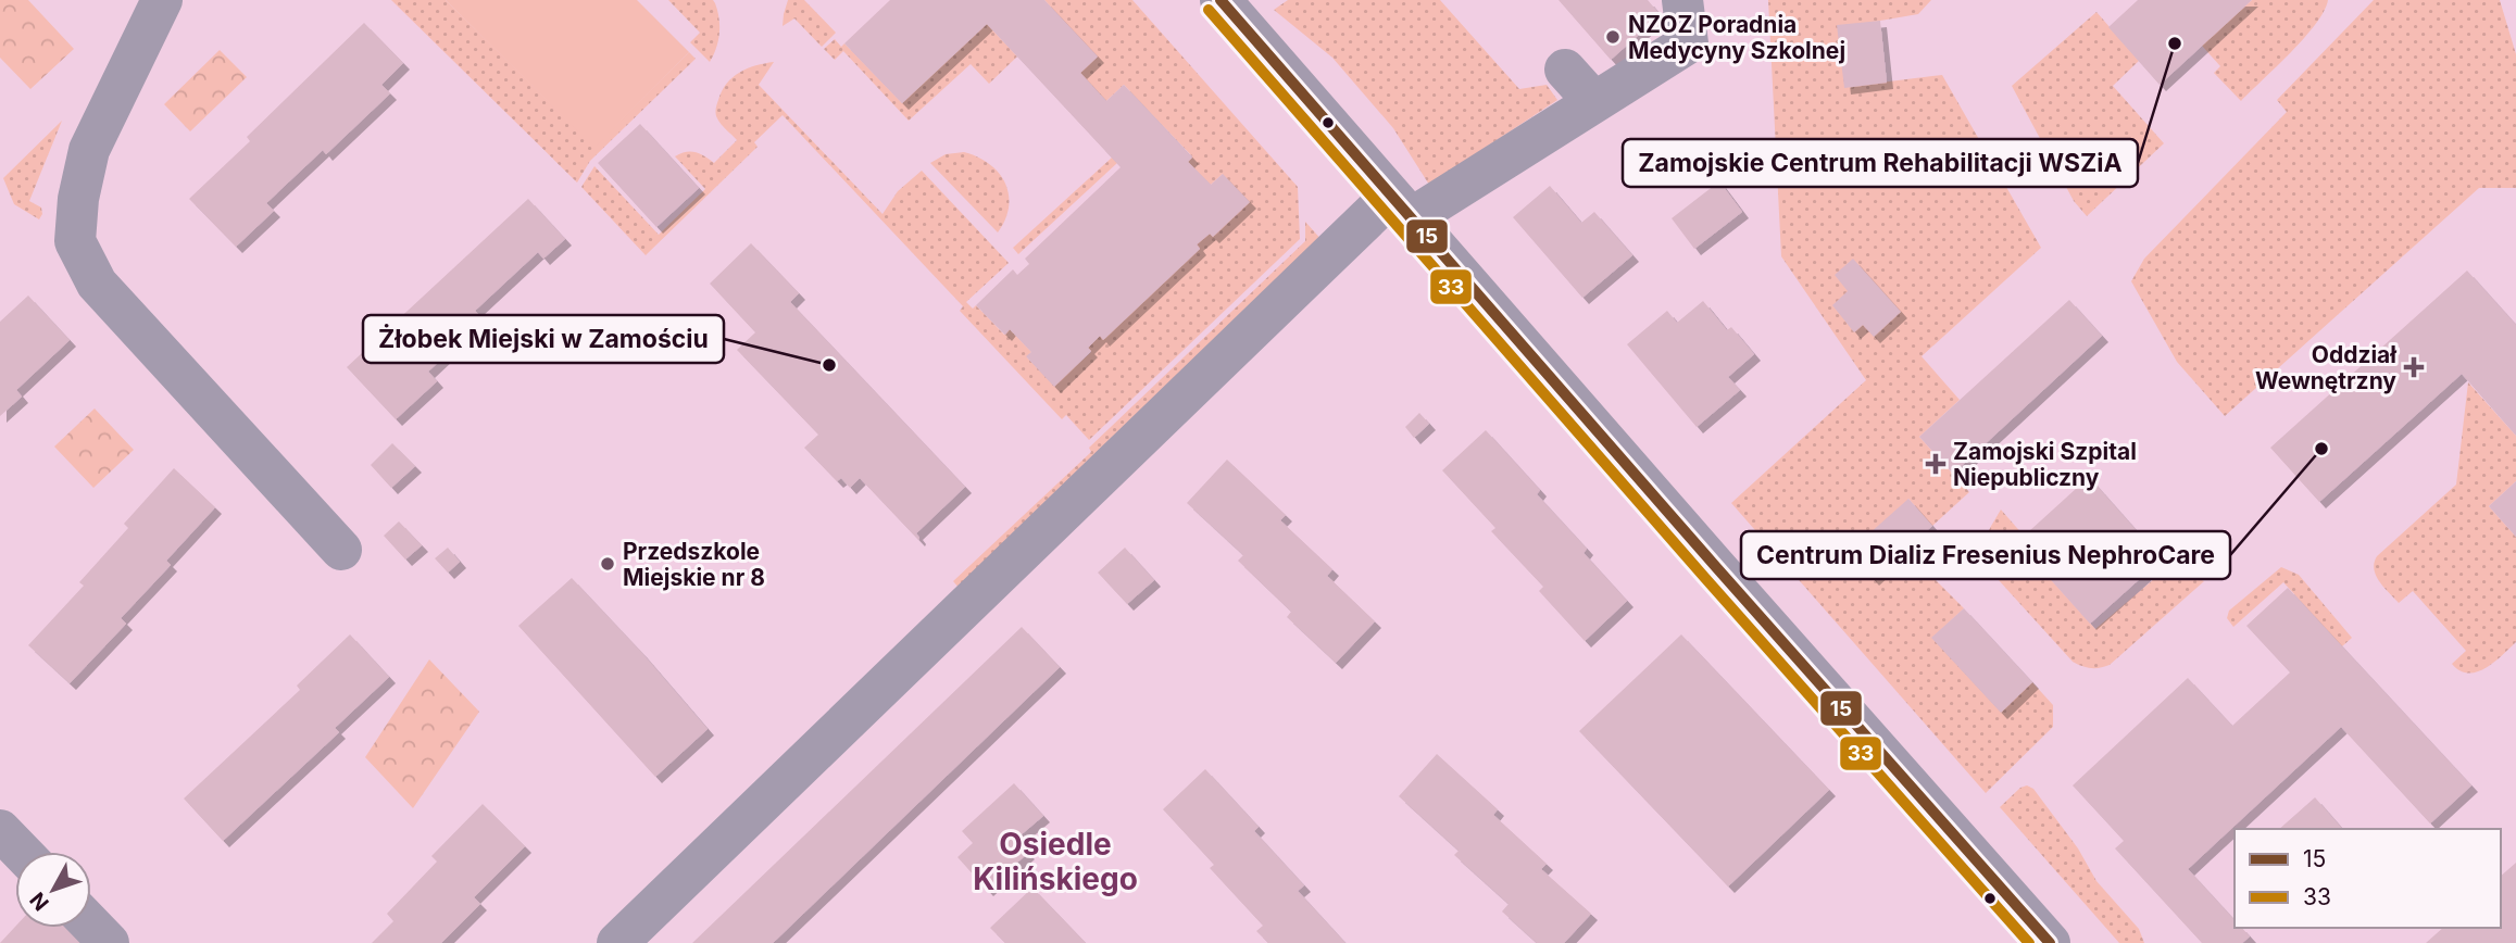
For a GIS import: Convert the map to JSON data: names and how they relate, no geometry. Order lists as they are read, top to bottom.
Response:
{
  "districts": ["Osiedle Kilińskiego"],
  "places": {
    "other": [
      "NZOZ Poradnia Medycyny Szkolnej",
      "Zamojskie Centrum Rehabilitacji WSZiA",
      "Żłobek Miejski w Zamościu",
      "Centrum Dializ Fresenius NephroCare",
      "Przedszkole Miejskie nr 8"
    ],
    "health": ["Oddział Wewnętrzny", "Zamojski Szpital Niepubliczny"]
  },
  "lines": ["transit line 15", "transit line 33"],
  "legend": ["15", "33"],
  "north": "bottom left"
}
